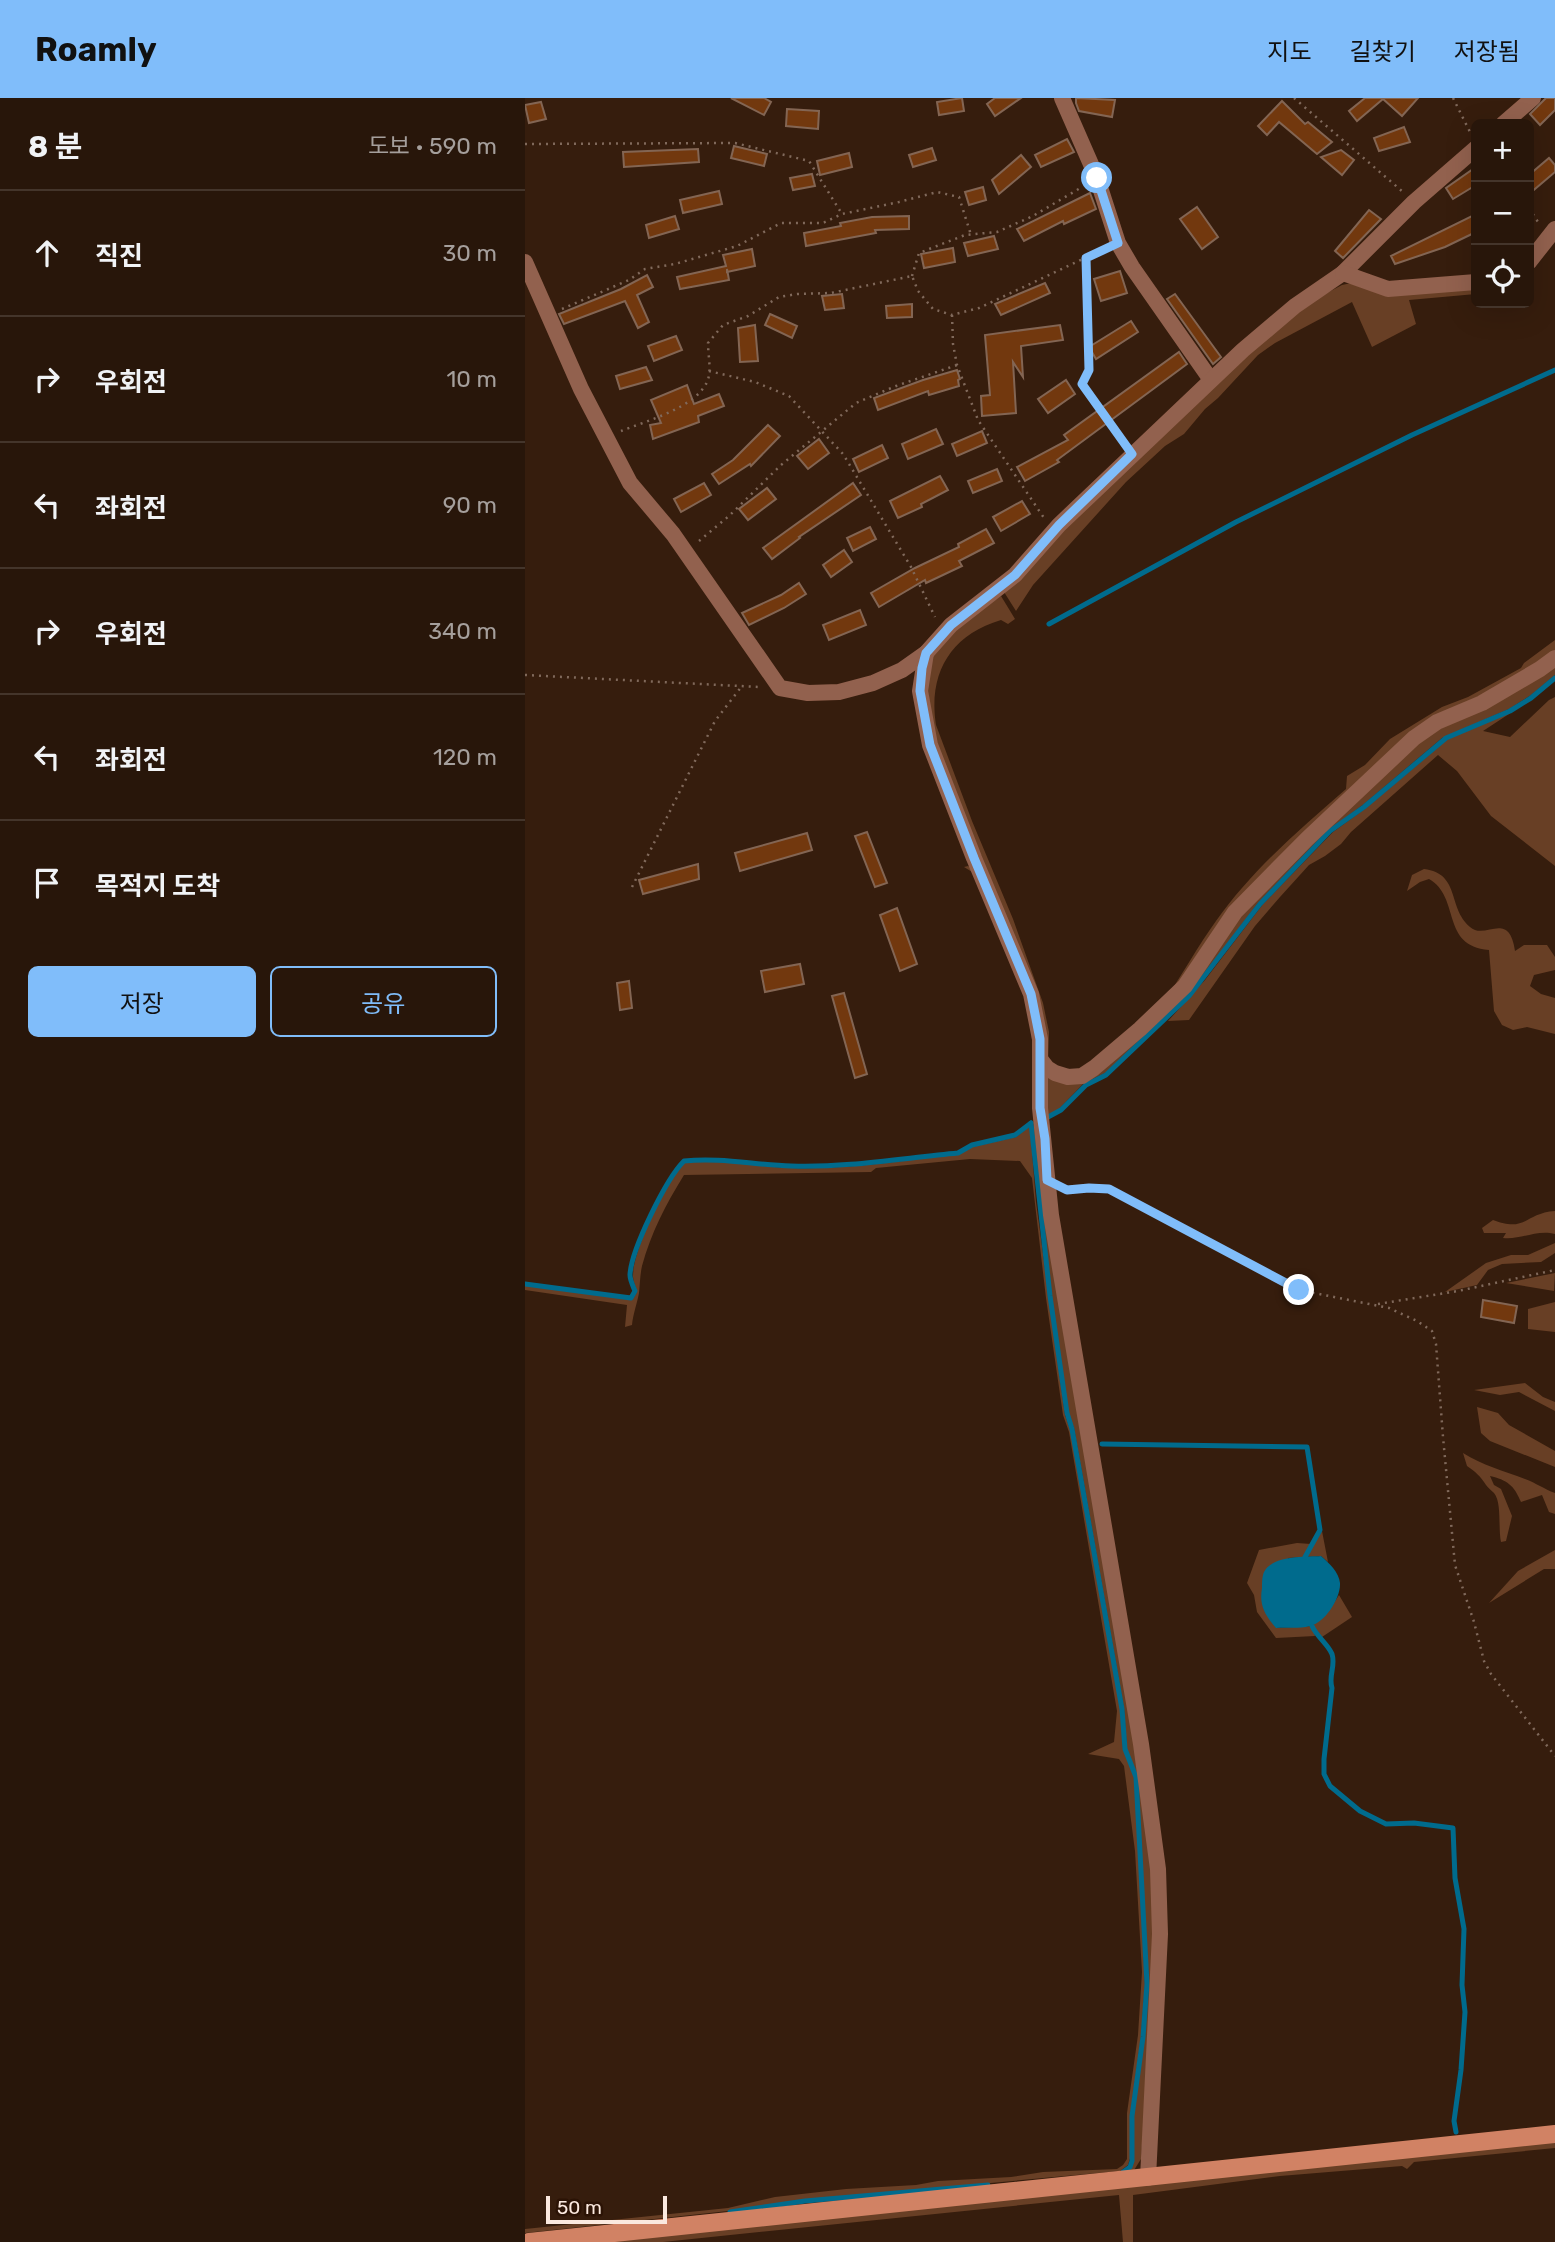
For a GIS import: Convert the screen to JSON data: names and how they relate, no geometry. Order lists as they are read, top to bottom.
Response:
{
  "scale_bar": "50 m",
  "page": {
    "header": "Roamly",
    "nav": ["지도", "길찾기", "저장됨"],
    "heading": ["8 분", "도보 · 590 m"],
    "map_buttons": ["+", "−"],
    "list": [
      ["직진", "30 m"],
      ["우회전", "10 m"],
      ["좌회전", "90 m"],
      ["우회전", "340 m"],
      ["좌회전", "120 m"],
      "목적지 도착"
    ],
    "buttons": ["저장", "공유"],
    "scale": "50 m"
  }
}
